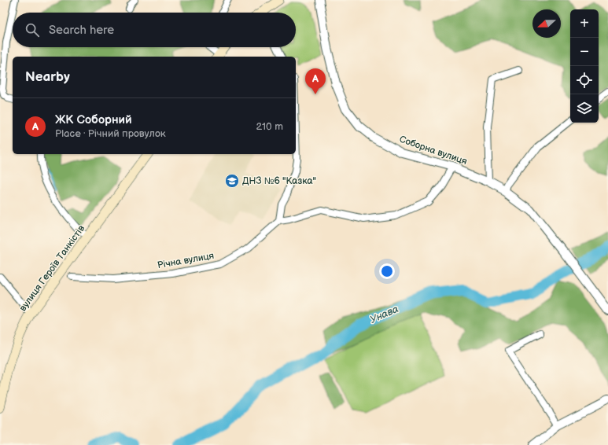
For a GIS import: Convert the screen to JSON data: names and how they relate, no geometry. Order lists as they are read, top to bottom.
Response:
{
  "streets": {
    "main road": ["вулиця Героїв Танкістів"],
    "street": ["Соборна вулиця", "Річна вулиця"]
  },
  "crossings": [
    ["Соборна вулиця", "Річна вулиця"]
  ],
  "water": ["Унава"],
  "places": {
    "school or university": ["ДНЗ №6 \"Казка\""]
  },
  "north": "left",
  "page": {
    "map_buttons": ["+", "−"],
    "search": "Search here",
    "heading": "Nearby",
    "pins": "A",
    "list": [
      {
        "mark": "A",
        "name": "ЖК Соборний",
        "note": "Place · Річний провулок",
        "value": "210 m"
      }
    ]
  }
}
